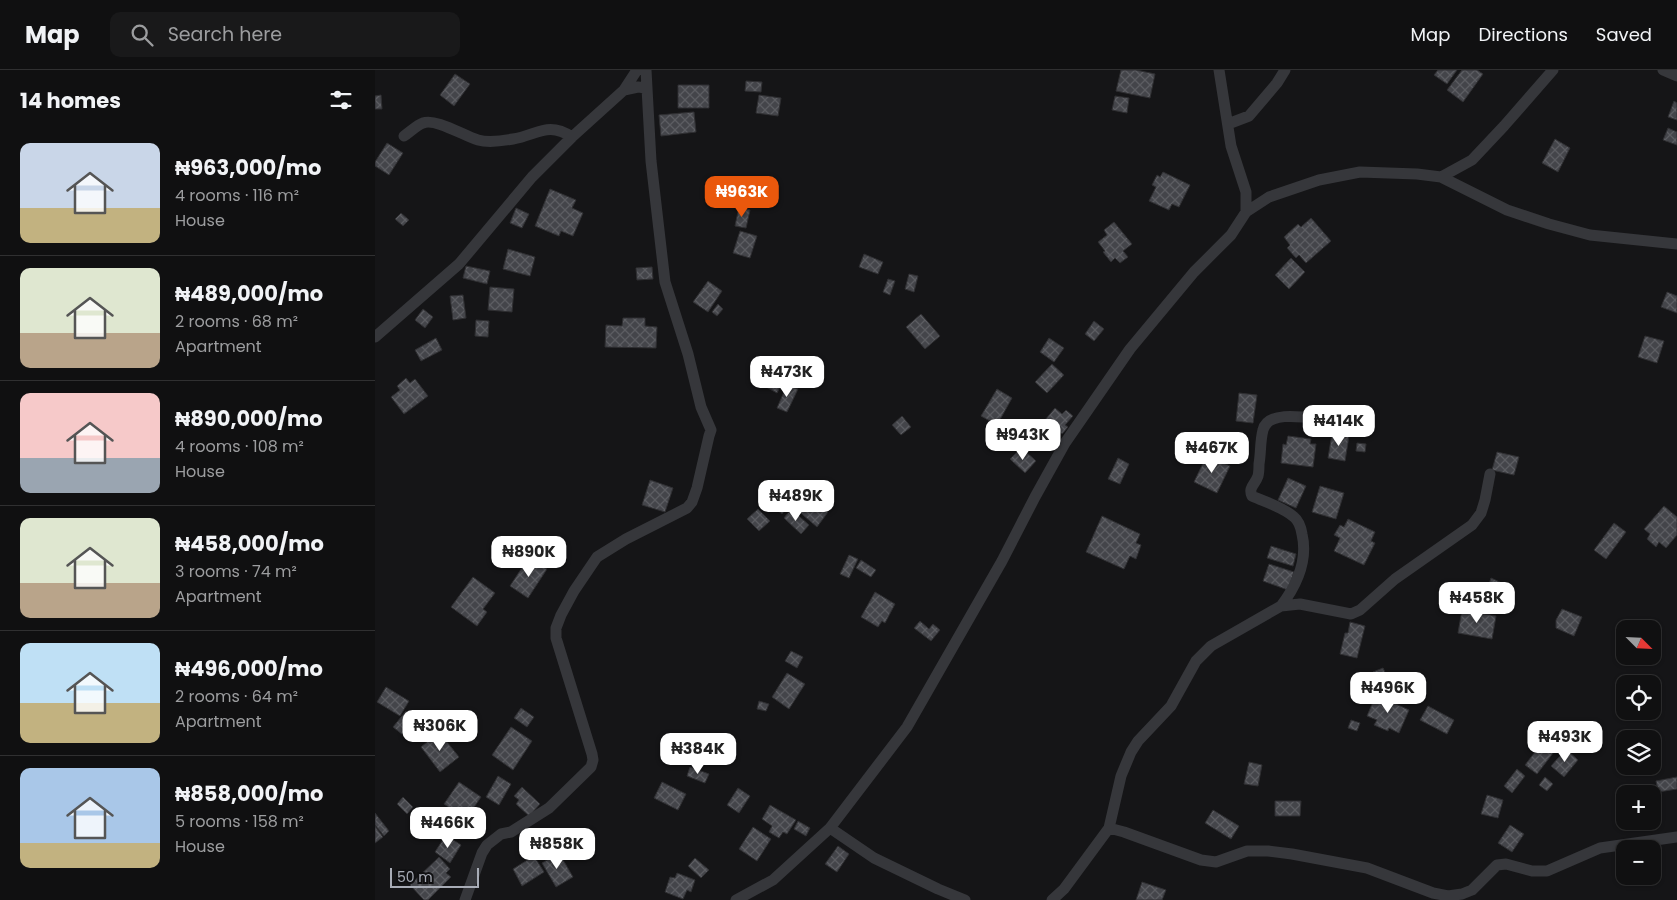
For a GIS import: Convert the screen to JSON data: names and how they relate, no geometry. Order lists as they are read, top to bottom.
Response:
{
  "scale_bar": "50 m",
  "north": "bottom right",
  "page": {
    "header": "Map",
    "search": "Search here",
    "nav": ["Map", "Directions", "Saved"],
    "heading": "14 homes",
    "list": [
      {
        "name": "₦963,000/mo",
        "note": "4 rooms · 116 m² · House"
      },
      {
        "name": "₦489,000/mo",
        "note": "2 rooms · 68 m² · Apartment"
      },
      {
        "name": "₦890,000/mo",
        "note": "4 rooms · 108 m² · House"
      },
      {
        "name": "₦458,000/mo",
        "note": "3 rooms · 74 m² · Apartment"
      },
      {
        "name": "₦496,000/mo",
        "note": "2 rooms · 64 m² · Apartment"
      },
      {
        "name": "₦858,000/mo",
        "note": "5 rooms · 158 m² · House"
      }
    ],
    "price": [
      "₦963K",
      "₦473K",
      "₦414K",
      "₦943K",
      "₦467K",
      "₦489K",
      "₦890K",
      "₦458K",
      "₦496K",
      "₦306K",
      "₦493K",
      "₦384K",
      "₦466K",
      "₦858K"
    ],
    "map_buttons": ["+", "−"],
    "scale": "50 m"
  }
}
